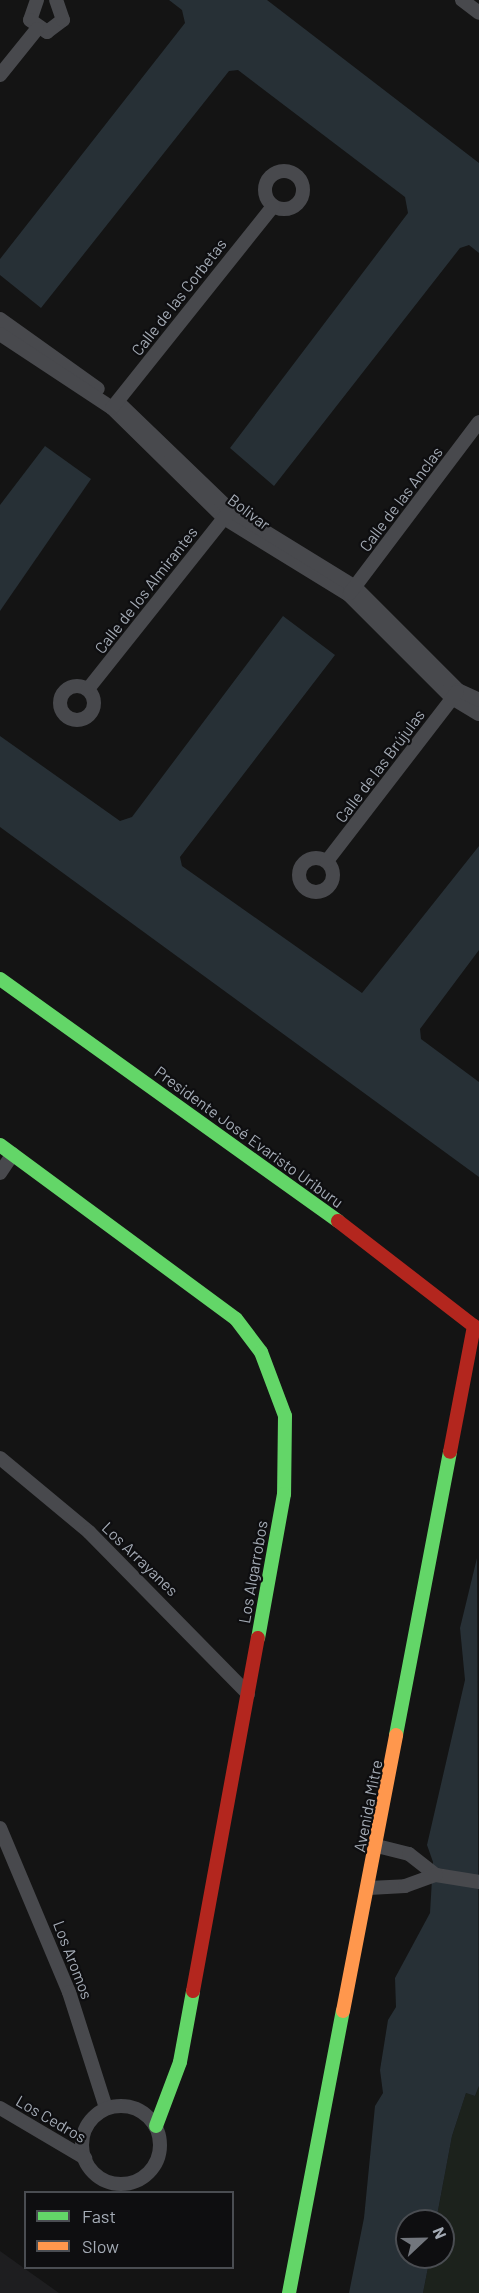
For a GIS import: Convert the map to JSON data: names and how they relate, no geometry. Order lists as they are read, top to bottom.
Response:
{
  "streets": {
    "street": [
      "Calle de las Corbetas",
      "Calle de las Anclas",
      "Bolivar",
      "Calle de los Almirantes",
      "Calle de las Brújulas",
      "Presidente José Evaristo Uriburu",
      "Los Arrayanes",
      "Los Algarrobos",
      "Avenida Mitre",
      "Los Aromos",
      "Los Cedros"
    ]
  },
  "crossings": [
    ["Calle de las Corbetas", "Bolivar"],
    ["Calle de las Anclas", "Bolivar"],
    ["Bolivar", "Calle de los Almirantes"],
    ["Bolivar", "Calle de las Brújulas"],
    ["Presidente José Evaristo Uriburu", "Avenida Mitre"],
    ["Los Arrayanes", "Los Algarrobos"],
    ["Los Algarrobos", "Los Aromos"],
    ["Los Algarrobos", "Los Cedros"],
    ["Los Aromos", "Los Cedros"]
  ],
  "legend": ["Fast", "Slow"],
  "north": "right"
}
